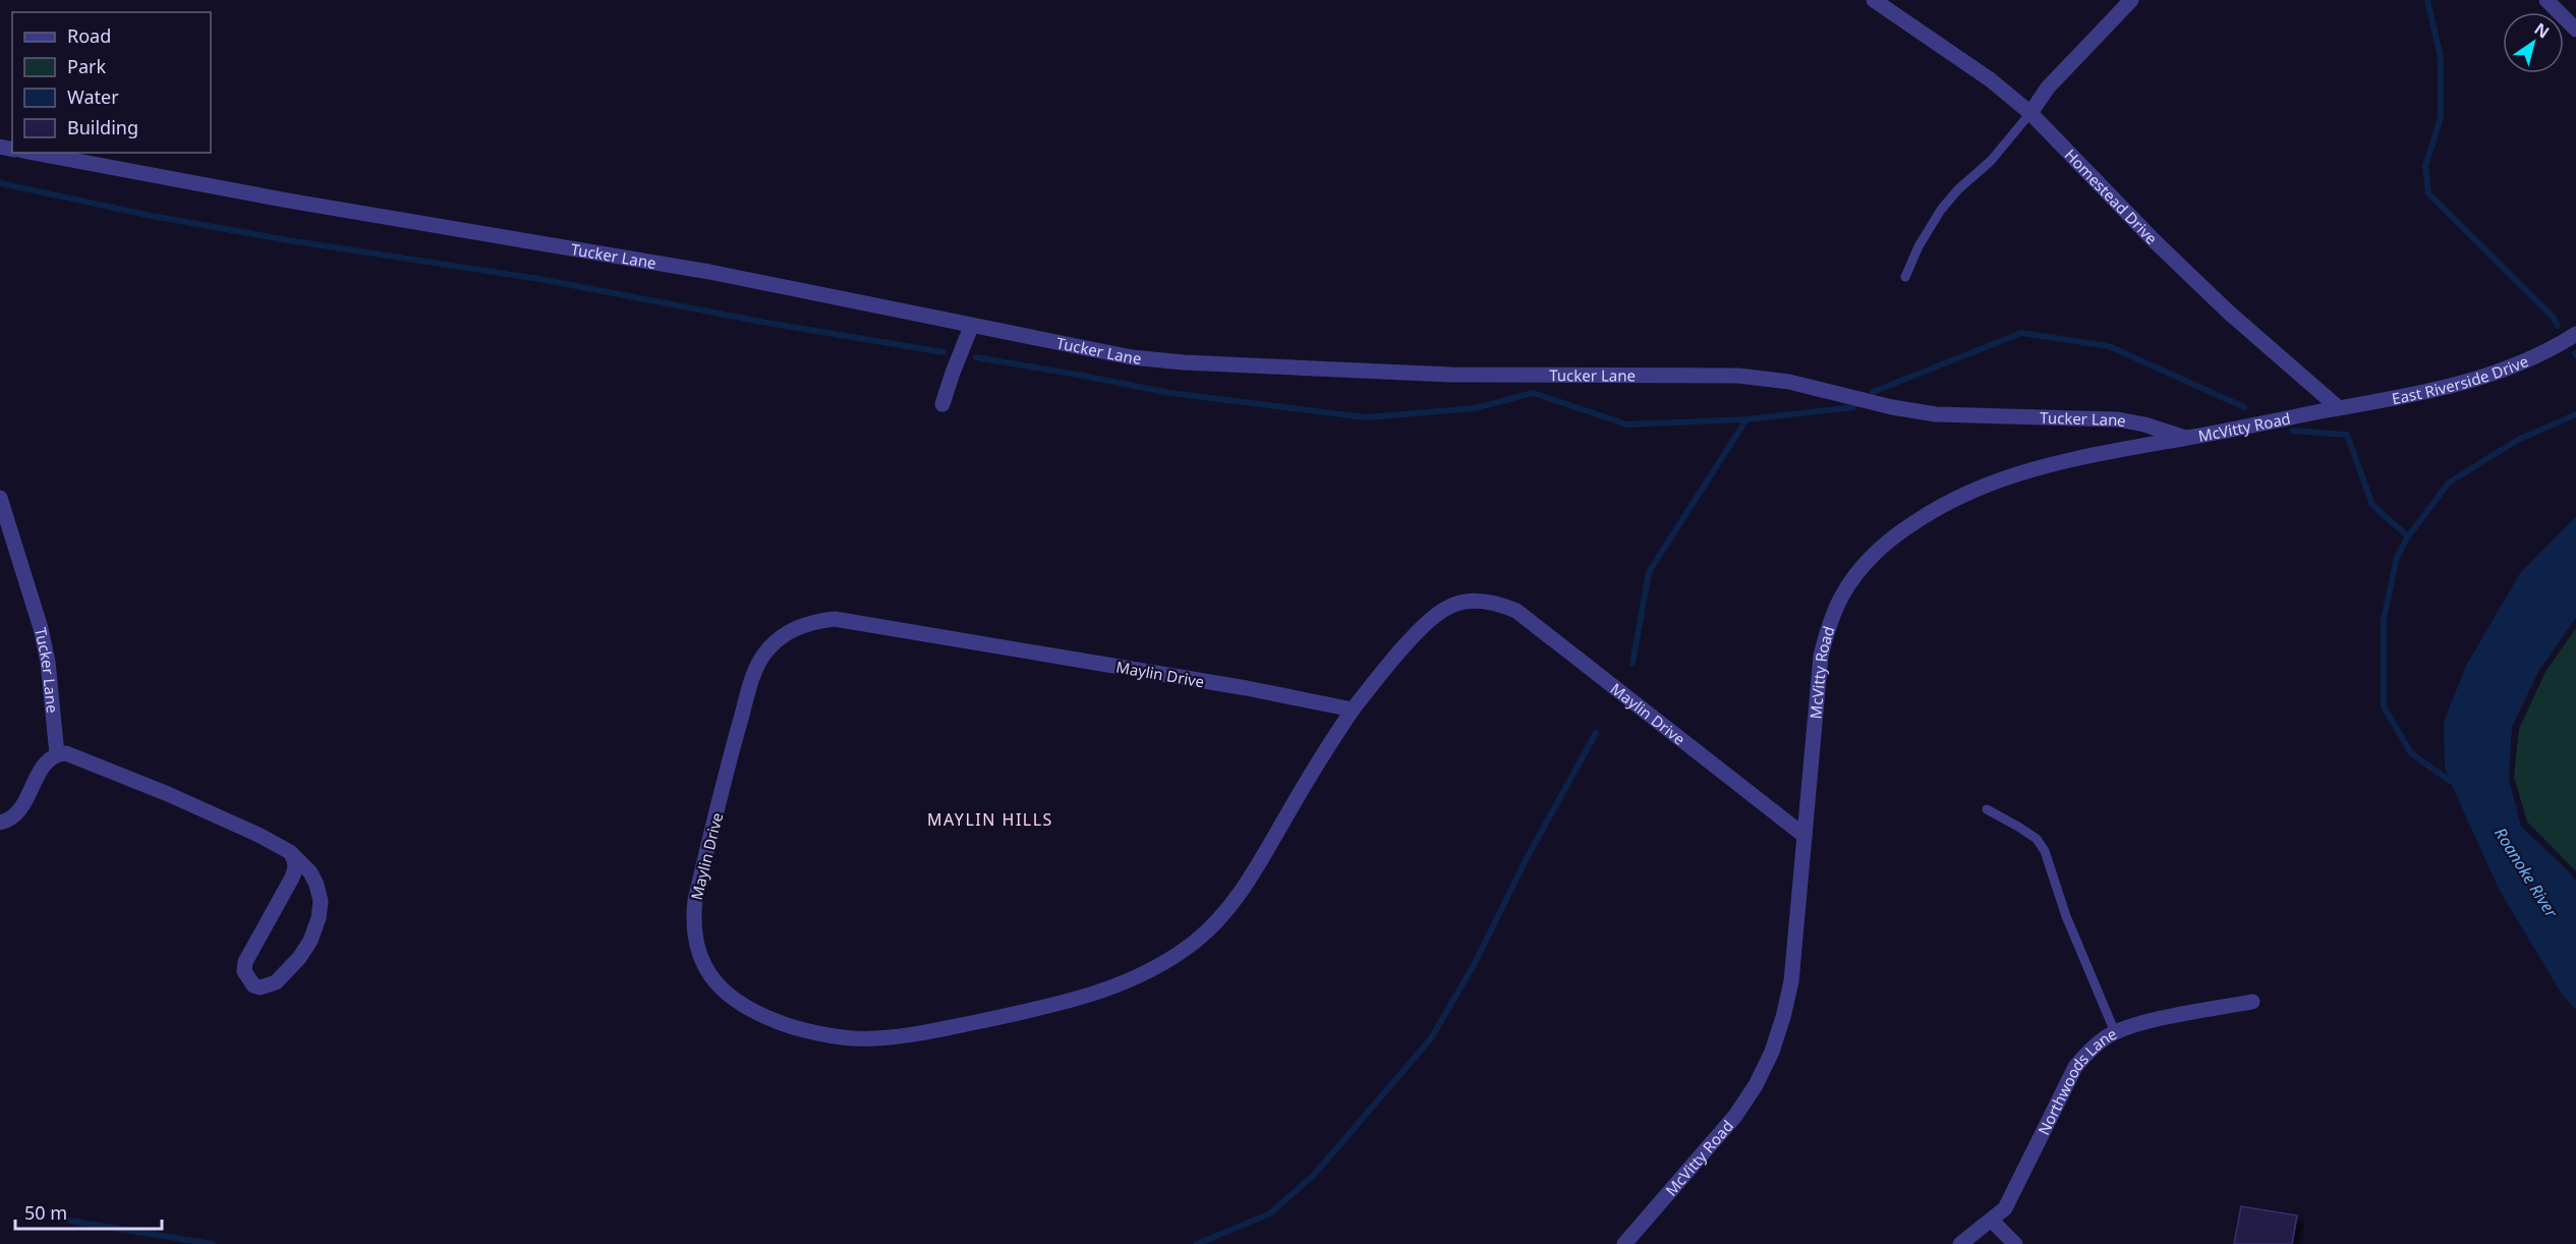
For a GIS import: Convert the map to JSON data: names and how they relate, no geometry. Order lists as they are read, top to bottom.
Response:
{
  "streets": {
    "street": [
      "Homestead Drive",
      "Tucker Lane",
      "East Riverside Drive",
      "McVitty Road",
      "Maylin Drive",
      "Northwoods Lane"
    ]
  },
  "crossings": [
    ["Homestead Drive", "East Riverside Drive"],
    ["Homestead Drive", "McVitty Road"],
    ["Tucker Lane", "McVitty Road"],
    ["East Riverside Drive", "McVitty Road"],
    ["McVitty Road", "Maylin Drive"]
  ],
  "districts": ["MAYLIN HILLS"],
  "water": ["Roanoke River"],
  "legend": [
    "Road",
    "Park",
    "Water",
    "Building"
  ],
  "scale_bar": "50 m",
  "north": "top right"
}
